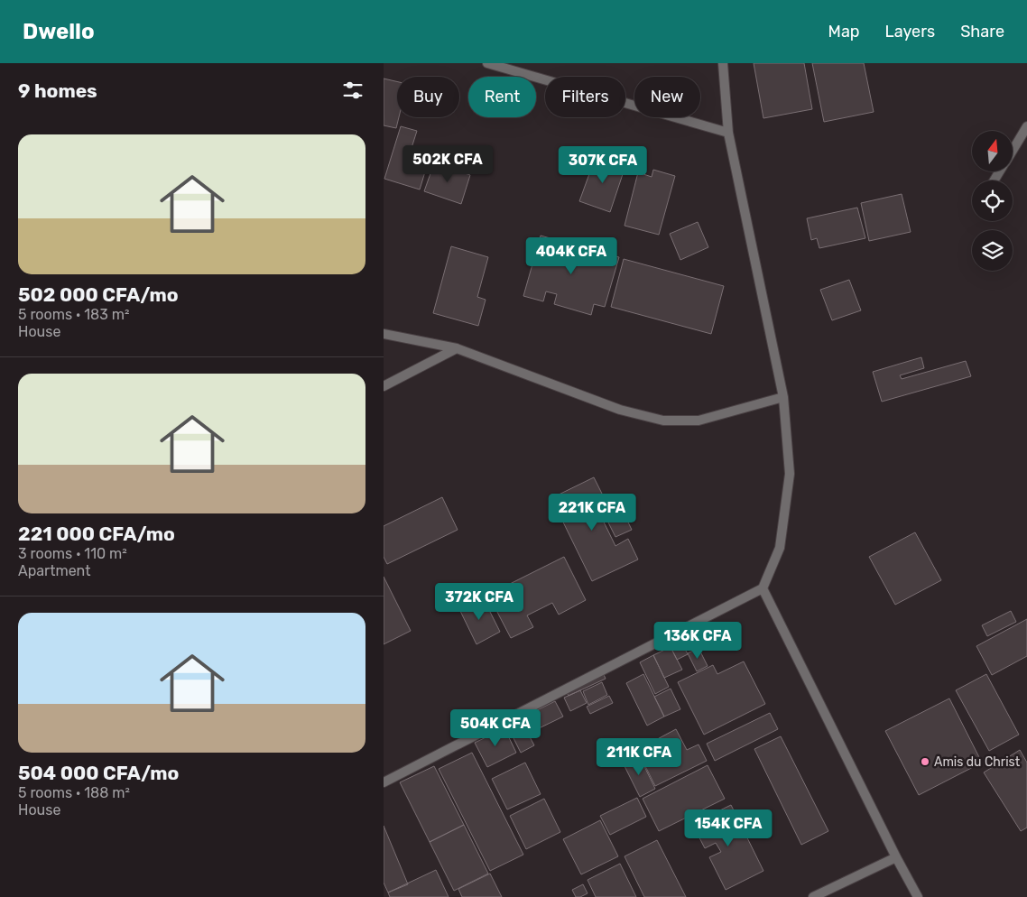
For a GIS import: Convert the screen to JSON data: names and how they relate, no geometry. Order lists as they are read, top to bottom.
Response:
{
  "places": ["Amis du Christ"],
  "north": "top",
  "page": {
    "header": "Dwello",
    "nav": ["Map", "Layers", "Share"],
    "heading": "9 homes",
    "chip": [
      "Buy",
      "Rent",
      "Filters",
      "New"
    ],
    "list": [
      {
        "name": "502 000 CFA/mo",
        "note": "5 rooms · 183 m² · House"
      },
      {
        "name": "221 000 CFA/mo",
        "note": "3 rooms · 110 m² · Apartment"
      },
      {
        "name": "504 000 CFA/mo",
        "note": "5 rooms · 188 m² · House"
      }
    ],
    "price": [
      "502K CFA",
      "307K CFA",
      "404K CFA",
      "221K CFA",
      "372K CFA",
      "136K CFA",
      "504K CFA",
      "211K CFA",
      "154K CFA"
    ]
  }
}
